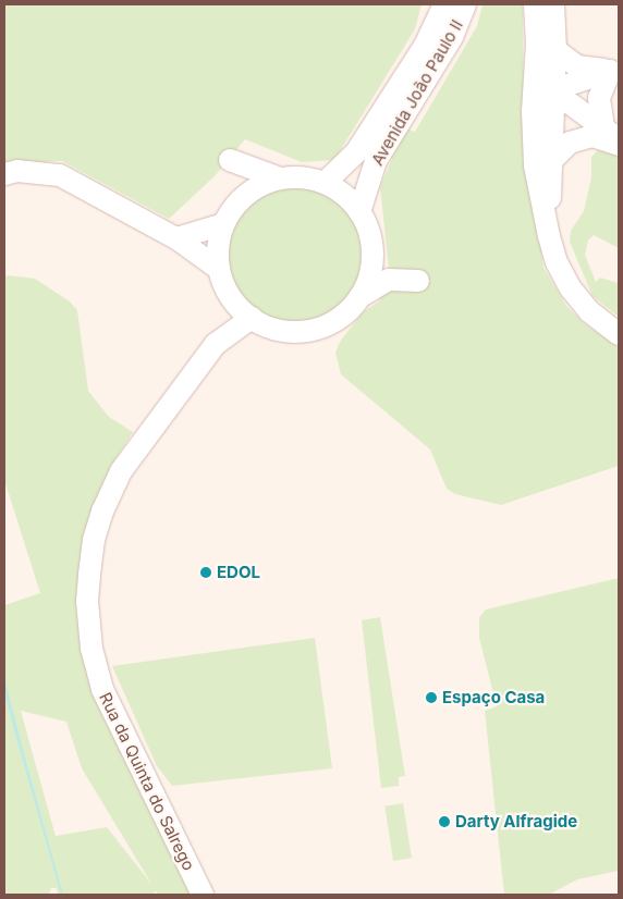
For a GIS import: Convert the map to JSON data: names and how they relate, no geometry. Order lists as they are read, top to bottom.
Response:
{
  "streets": {
    "street": ["Avenida João Paulo II", "Rua da Quinta do Salrego"]
  },
  "crossings": [
    ["Avenida João Paulo II", "Rua da Quinta do Salrego"]
  ],
  "places": ["EDOL", "Espaço Casa", "Darty Alfragide"]
}
